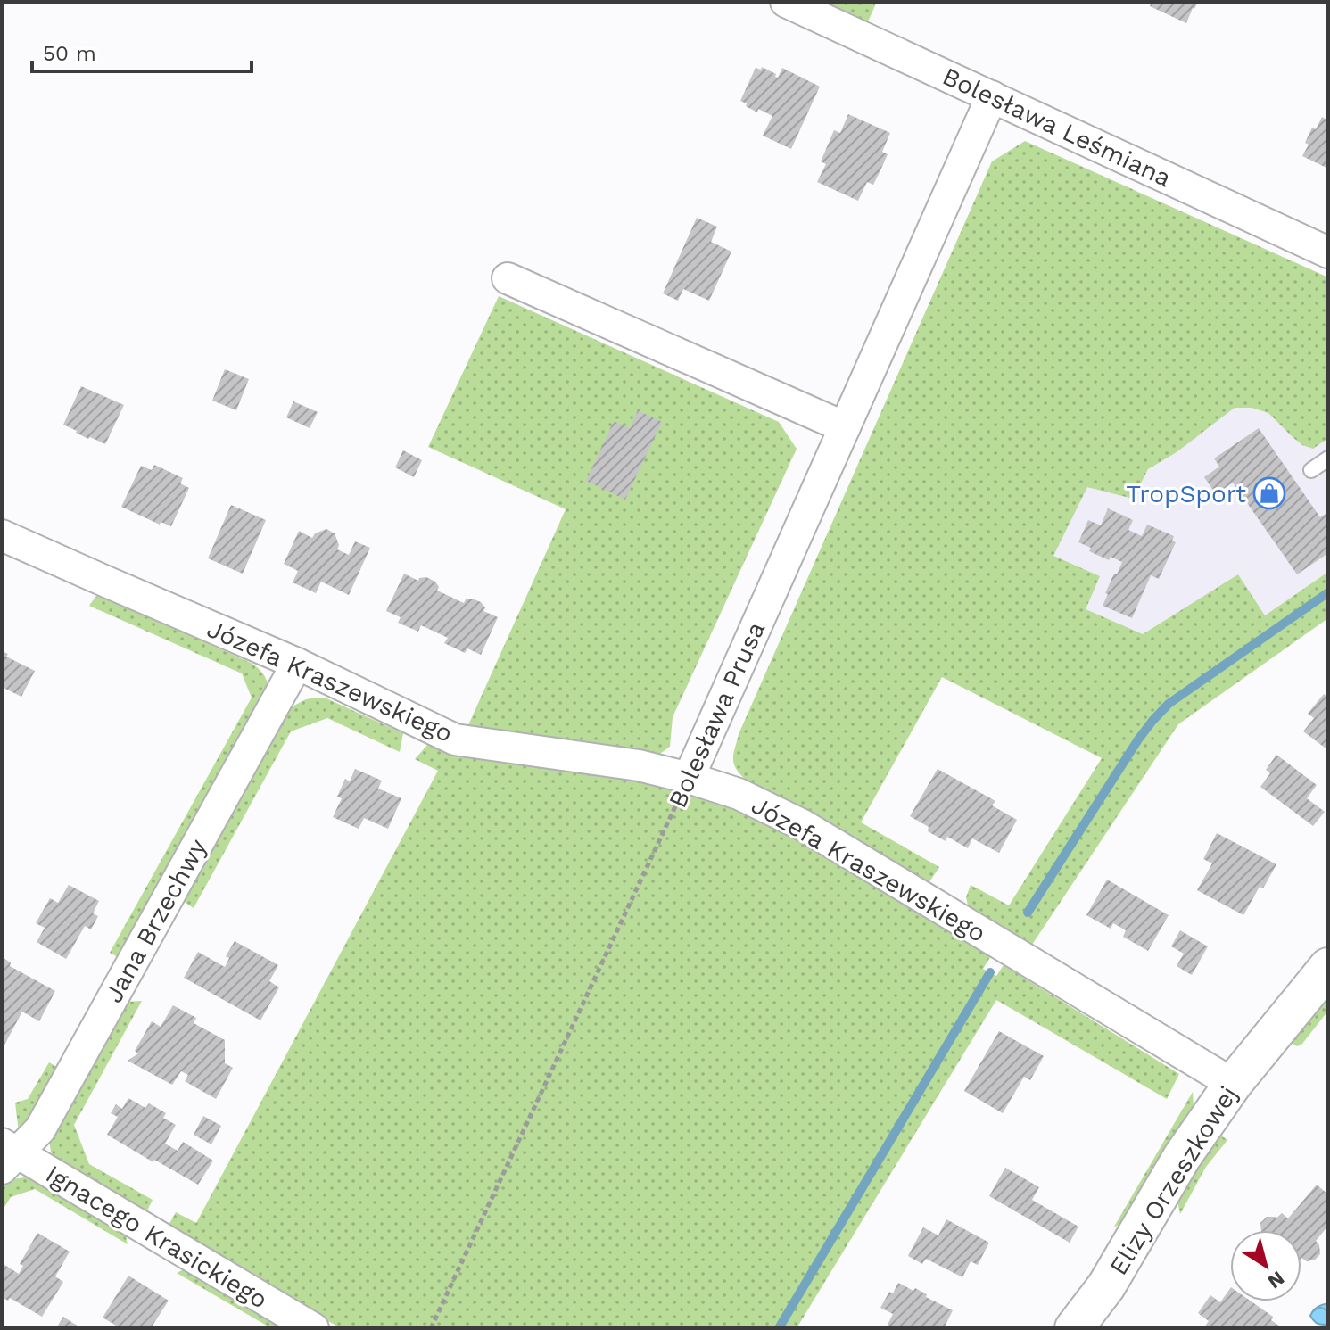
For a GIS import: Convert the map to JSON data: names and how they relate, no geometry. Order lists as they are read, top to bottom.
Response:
{
  "streets": {
    "street": [
      "Bolesława Leśmiana",
      "Józefa Kraszewskiego",
      "Bolesława Prusa",
      "Jana Brzechwy",
      "Elizy Orzeszkowej",
      "Ignacego Krasickiego"
    ]
  },
  "crossings": [
    ["Bolesława Leśmiana", "Bolesława Prusa"],
    ["Józefa Kraszewskiego", "Bolesława Prusa"],
    ["Józefa Kraszewskiego", "Jana Brzechwy"],
    ["Józefa Kraszewskiego", "Elizy Orzeszkowej"],
    ["Jana Brzechwy", "Ignacego Krasickiego"]
  ],
  "places": {
    "shop": ["TropSport"]
  },
  "scale_bar": "50 m",
  "north": "bottom right"
}
